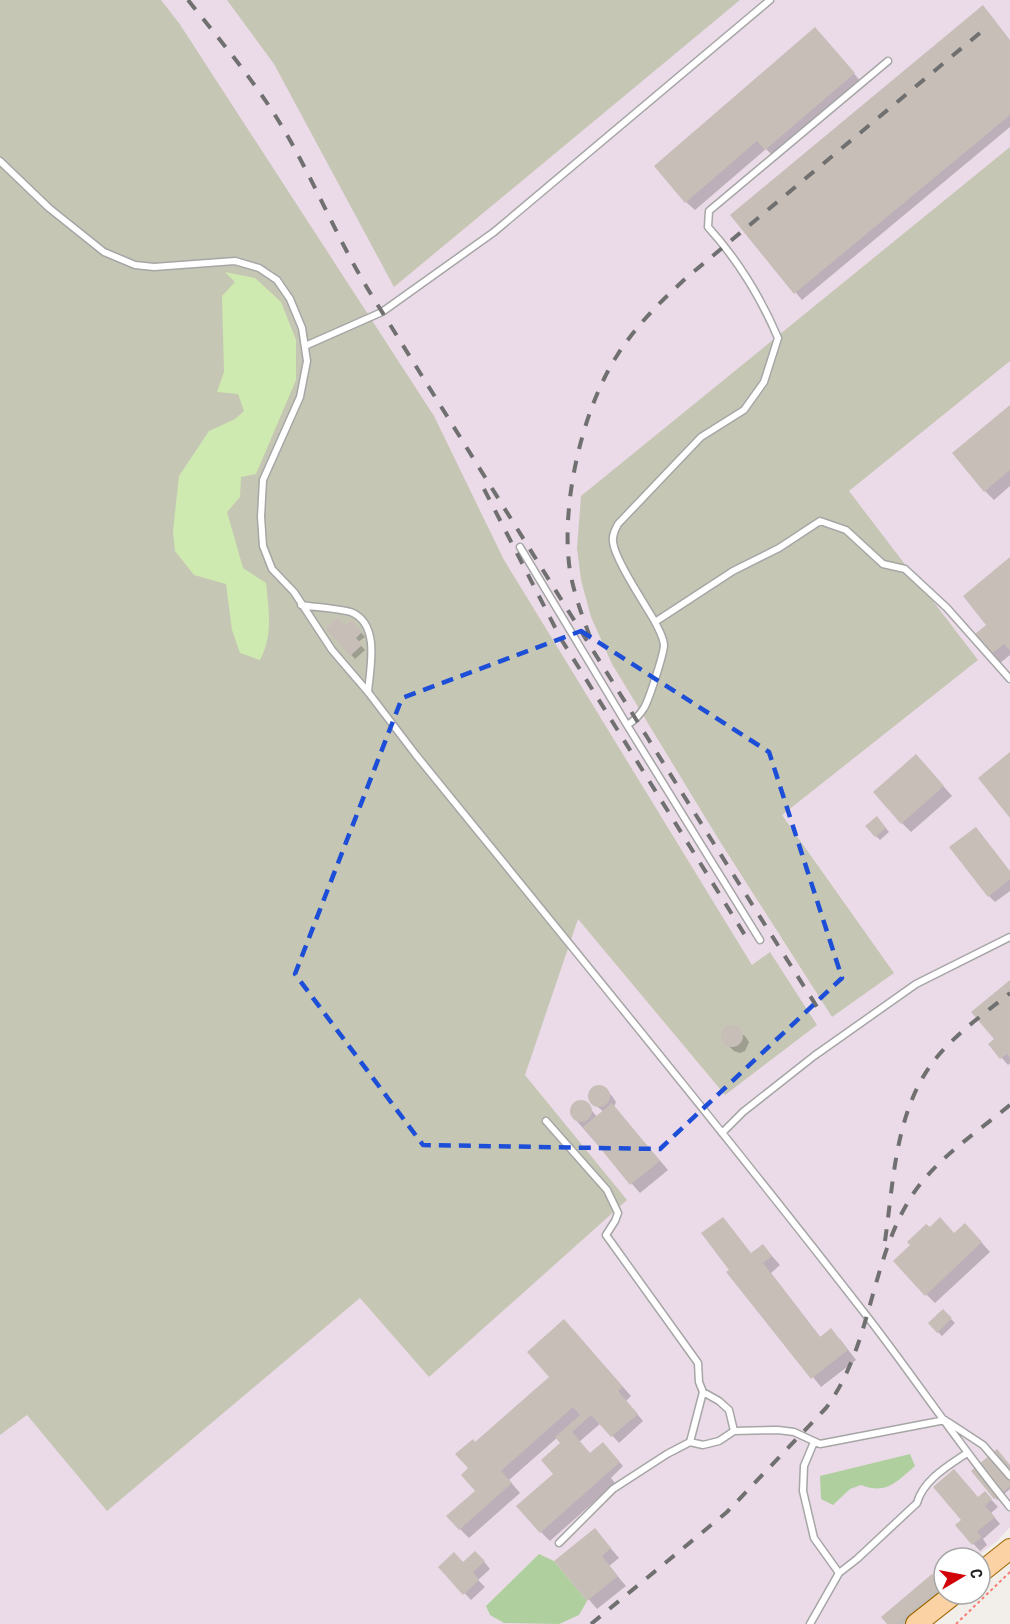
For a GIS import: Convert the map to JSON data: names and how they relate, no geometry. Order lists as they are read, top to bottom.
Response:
{
  "north": "right"
}
